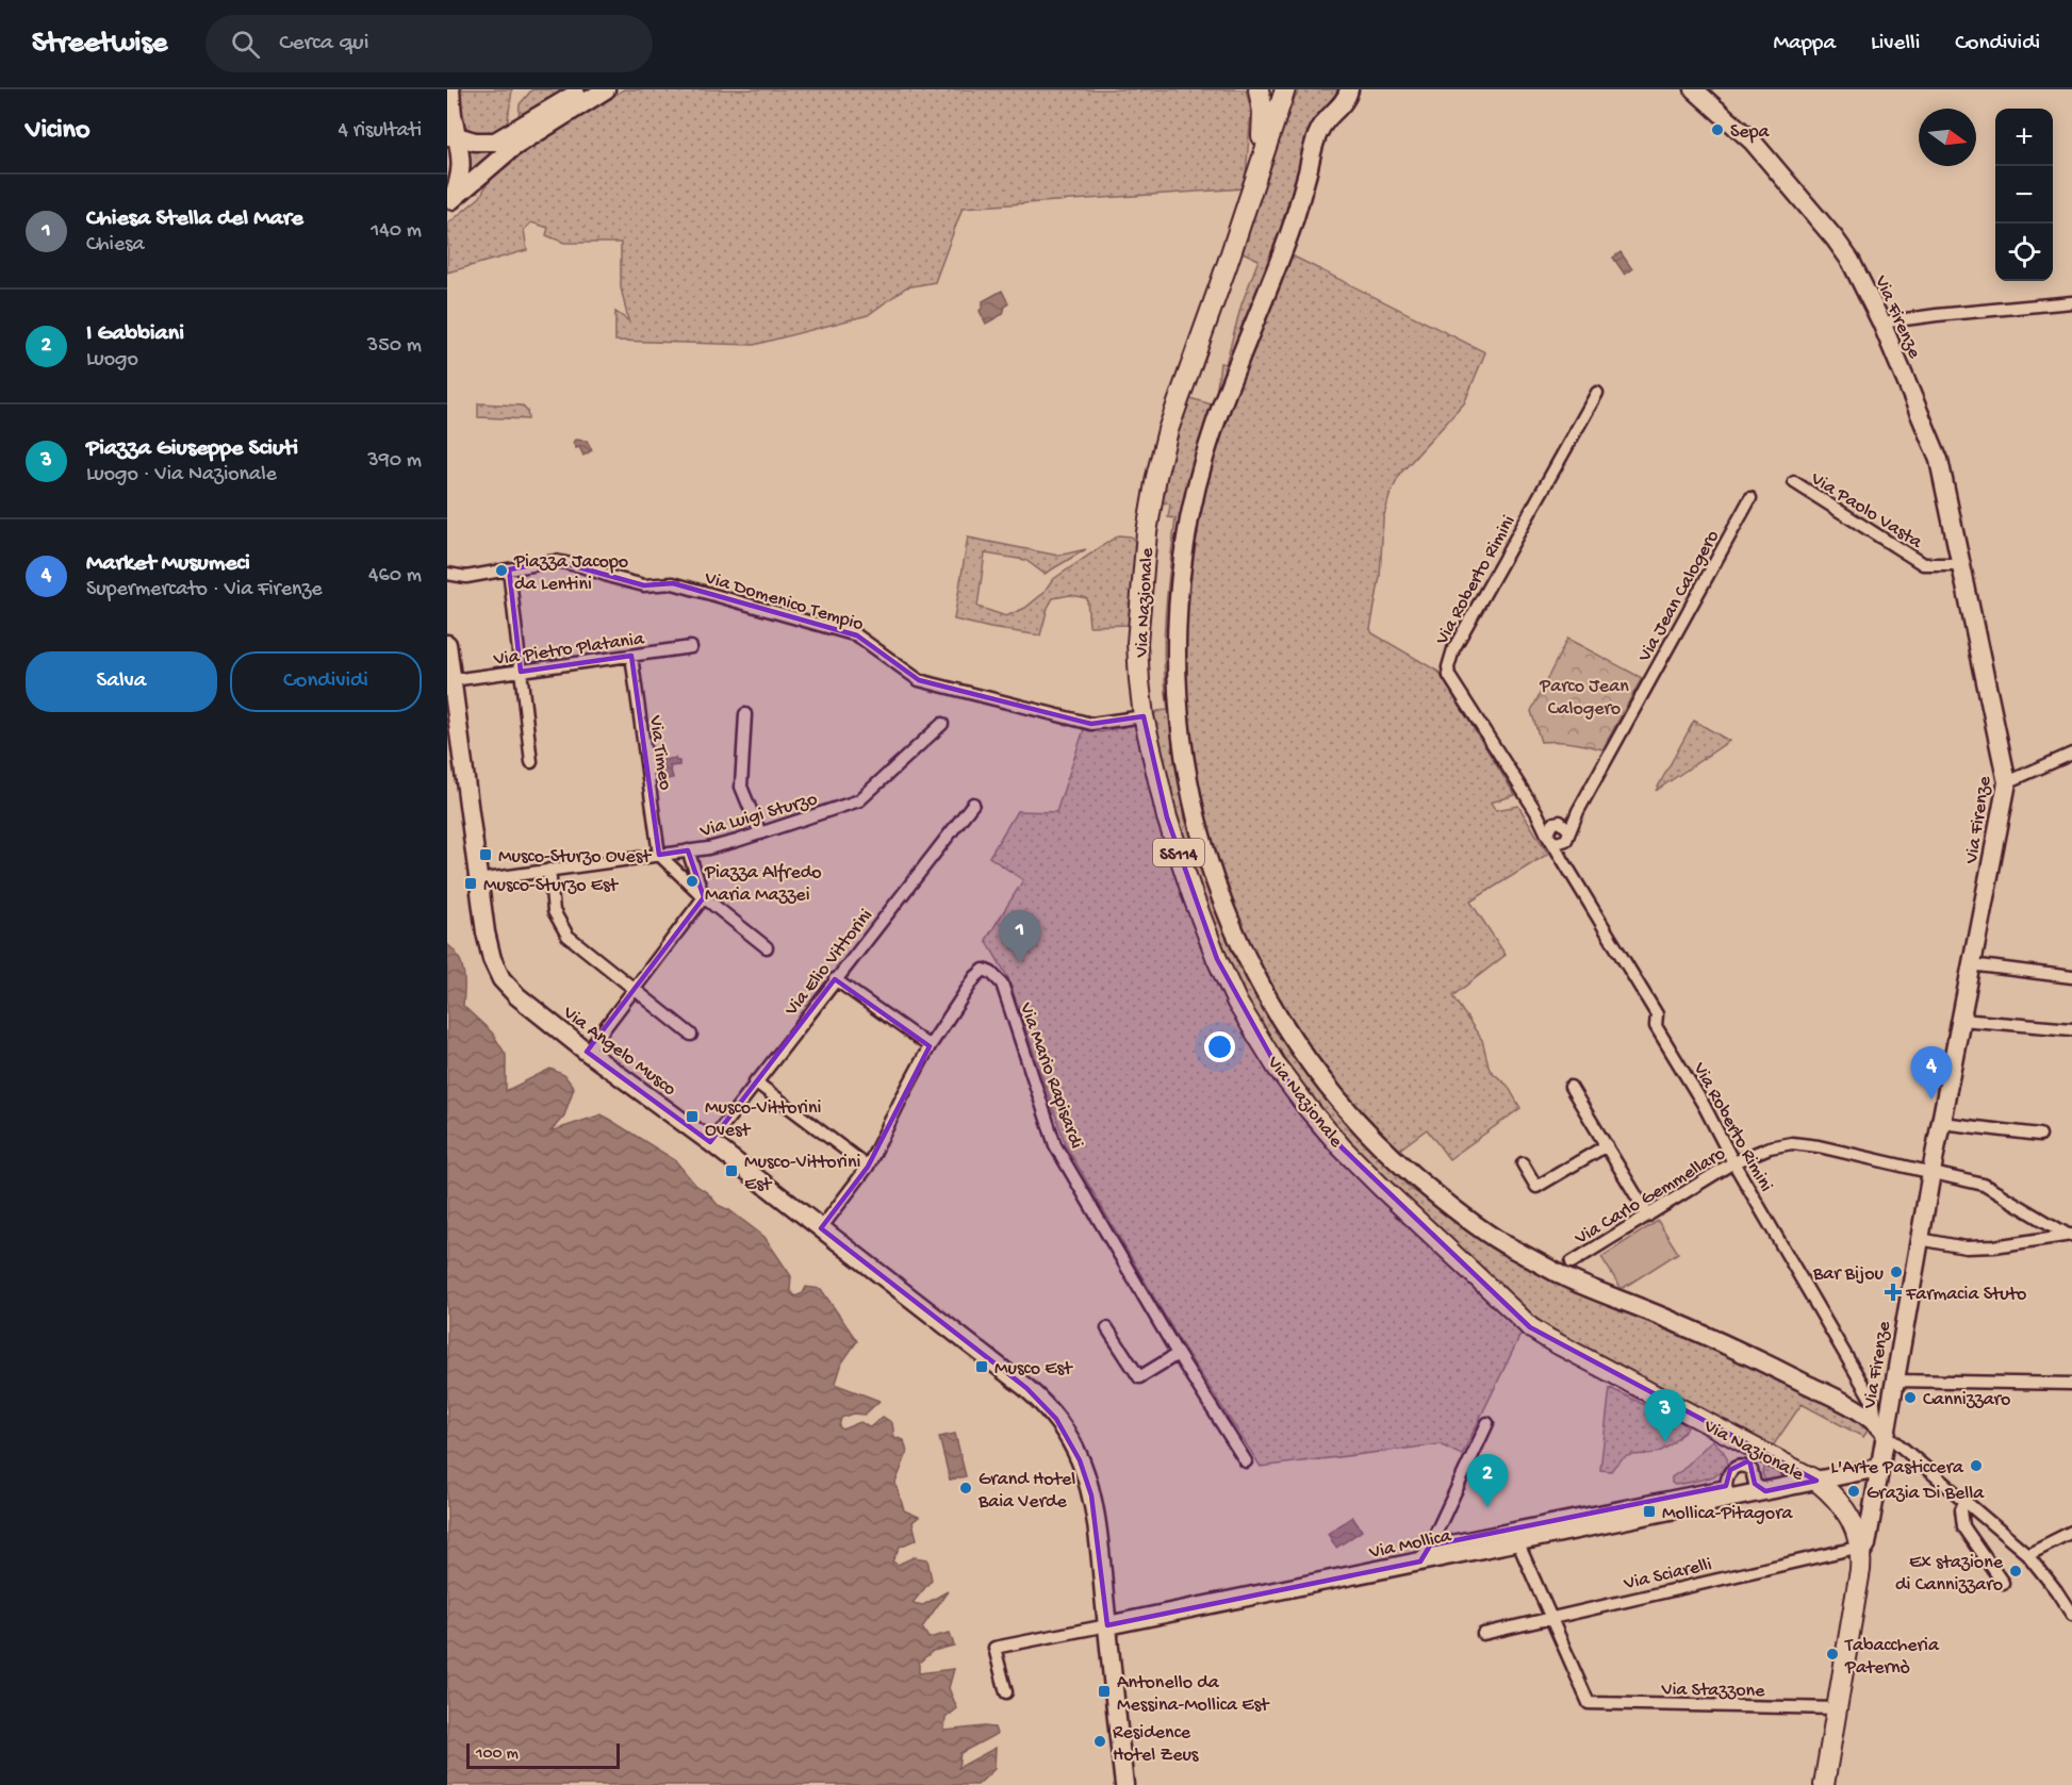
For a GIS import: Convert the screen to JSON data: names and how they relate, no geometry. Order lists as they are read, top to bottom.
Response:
{
  "streets": {
    "main road": ["Via Nazionale", "SS114"],
    "street": [
      "Via Firenze",
      "Via Paolo Vasta",
      "Via Roberto Rimini",
      "Via Jean Calogero",
      "Via Domenico Tempio",
      "Via Pietro Platania",
      "Via Timeo",
      "Via Luigi Sturzo",
      "Via Elio Vittorini",
      "Via Angelo Musco",
      "Via Mario Rapisardi",
      "Via Carlo Gemmellaro",
      "Via Mollica",
      "Via Sciarelli",
      "Via Stazzone"
    ]
  },
  "crossings": [
    ["Via Firenze", "Via Paolo Vasta"],
    ["Via Firenze", "Via Roberto Rimini"],
    ["Via Firenze", "Via Nazionale"],
    ["Via Firenze", "Via Carlo Gemmellaro"],
    ["Via Firenze", "Via Mollica"],
    ["Via Firenze", "Via Sciarelli"],
    ["Via Roberto Rimini", "Via Jean Calogero"],
    ["Via Roberto Rimini", "Via Carlo Gemmellaro"],
    ["Via Domenico Tempio", "Via Nazionale"],
    ["Via Nazionale", "Via Mollica"],
    ["Via Nazionale", "Via Sciarelli"],
    ["Via Pietro Platania", "Via Timeo"],
    ["Via Pietro Platania", "Via Angelo Musco"],
    ["Via Timeo", "Via Luigi Sturzo"],
    ["Via Luigi Sturzo", "Via Angelo Musco"],
    ["Via Elio Vittorini", "Via Angelo Musco"],
    ["Via Angelo Musco", "Via Mario Rapisardi"],
    ["Via Angelo Musco", "Via Mollica"],
    ["Via Sciarelli", "Via Stazzone"]
  ],
  "parks": ["Parco Jean Calogero"],
  "places": {
    "other": [
      "Sepa",
      "Piazza Jacopo da Lentini",
      "Piazza Alfredo Maria Mazzei",
      "Bar Bijou",
      "Cannizzaro",
      "L'Arte Pasticcera",
      "Grand Hotel Baia Verde",
      "Grazia Di Bella",
      "Ex stazione di Cannizzaro",
      "Tabaccheria Paternò",
      "Residence Hotel Zeus"
    ],
    "transit": [
      "Musco-Sturzo Ovest",
      "Musco-Sturzo Est",
      "Musco-Vittorini Ovest",
      "Musco-Vittorini Est",
      "Musco Est",
      "Mollica-Pitagora",
      "Antonello da Messina-Mollica Est"
    ],
    "health": ["Farmacia Stuto"]
  },
  "scale_bar": "100 m",
  "north": "right",
  "page": {
    "header": "Streetwise",
    "search": "Cerca qui",
    "nav": ["Mappa", "Livelli", "Condividi"],
    "heading": ["Vicino", "4 risultati"],
    "map_buttons": ["+", "−"],
    "list": [
      {
        "mark": "1",
        "name": "Chiesa Stella del Mare",
        "note": "Chiesa",
        "value": "140 m"
      },
      {
        "mark": "2",
        "name": "I Gabbiani",
        "note": "Luogo",
        "value": "350 m"
      },
      {
        "mark": "3",
        "name": "Piazza Giuseppe Sciuti",
        "note": "Luogo · Via Nazionale",
        "value": "390 m"
      },
      {
        "mark": "4",
        "name": "Market Musumeci",
        "note": "Supermercato · Via Firenze",
        "value": "460 m"
      }
    ],
    "buttons": ["Salva", "Condividi"],
    "pins": [
      "1",
      "4",
      "3",
      "2"
    ],
    "scale": "100 m"
  }
}
